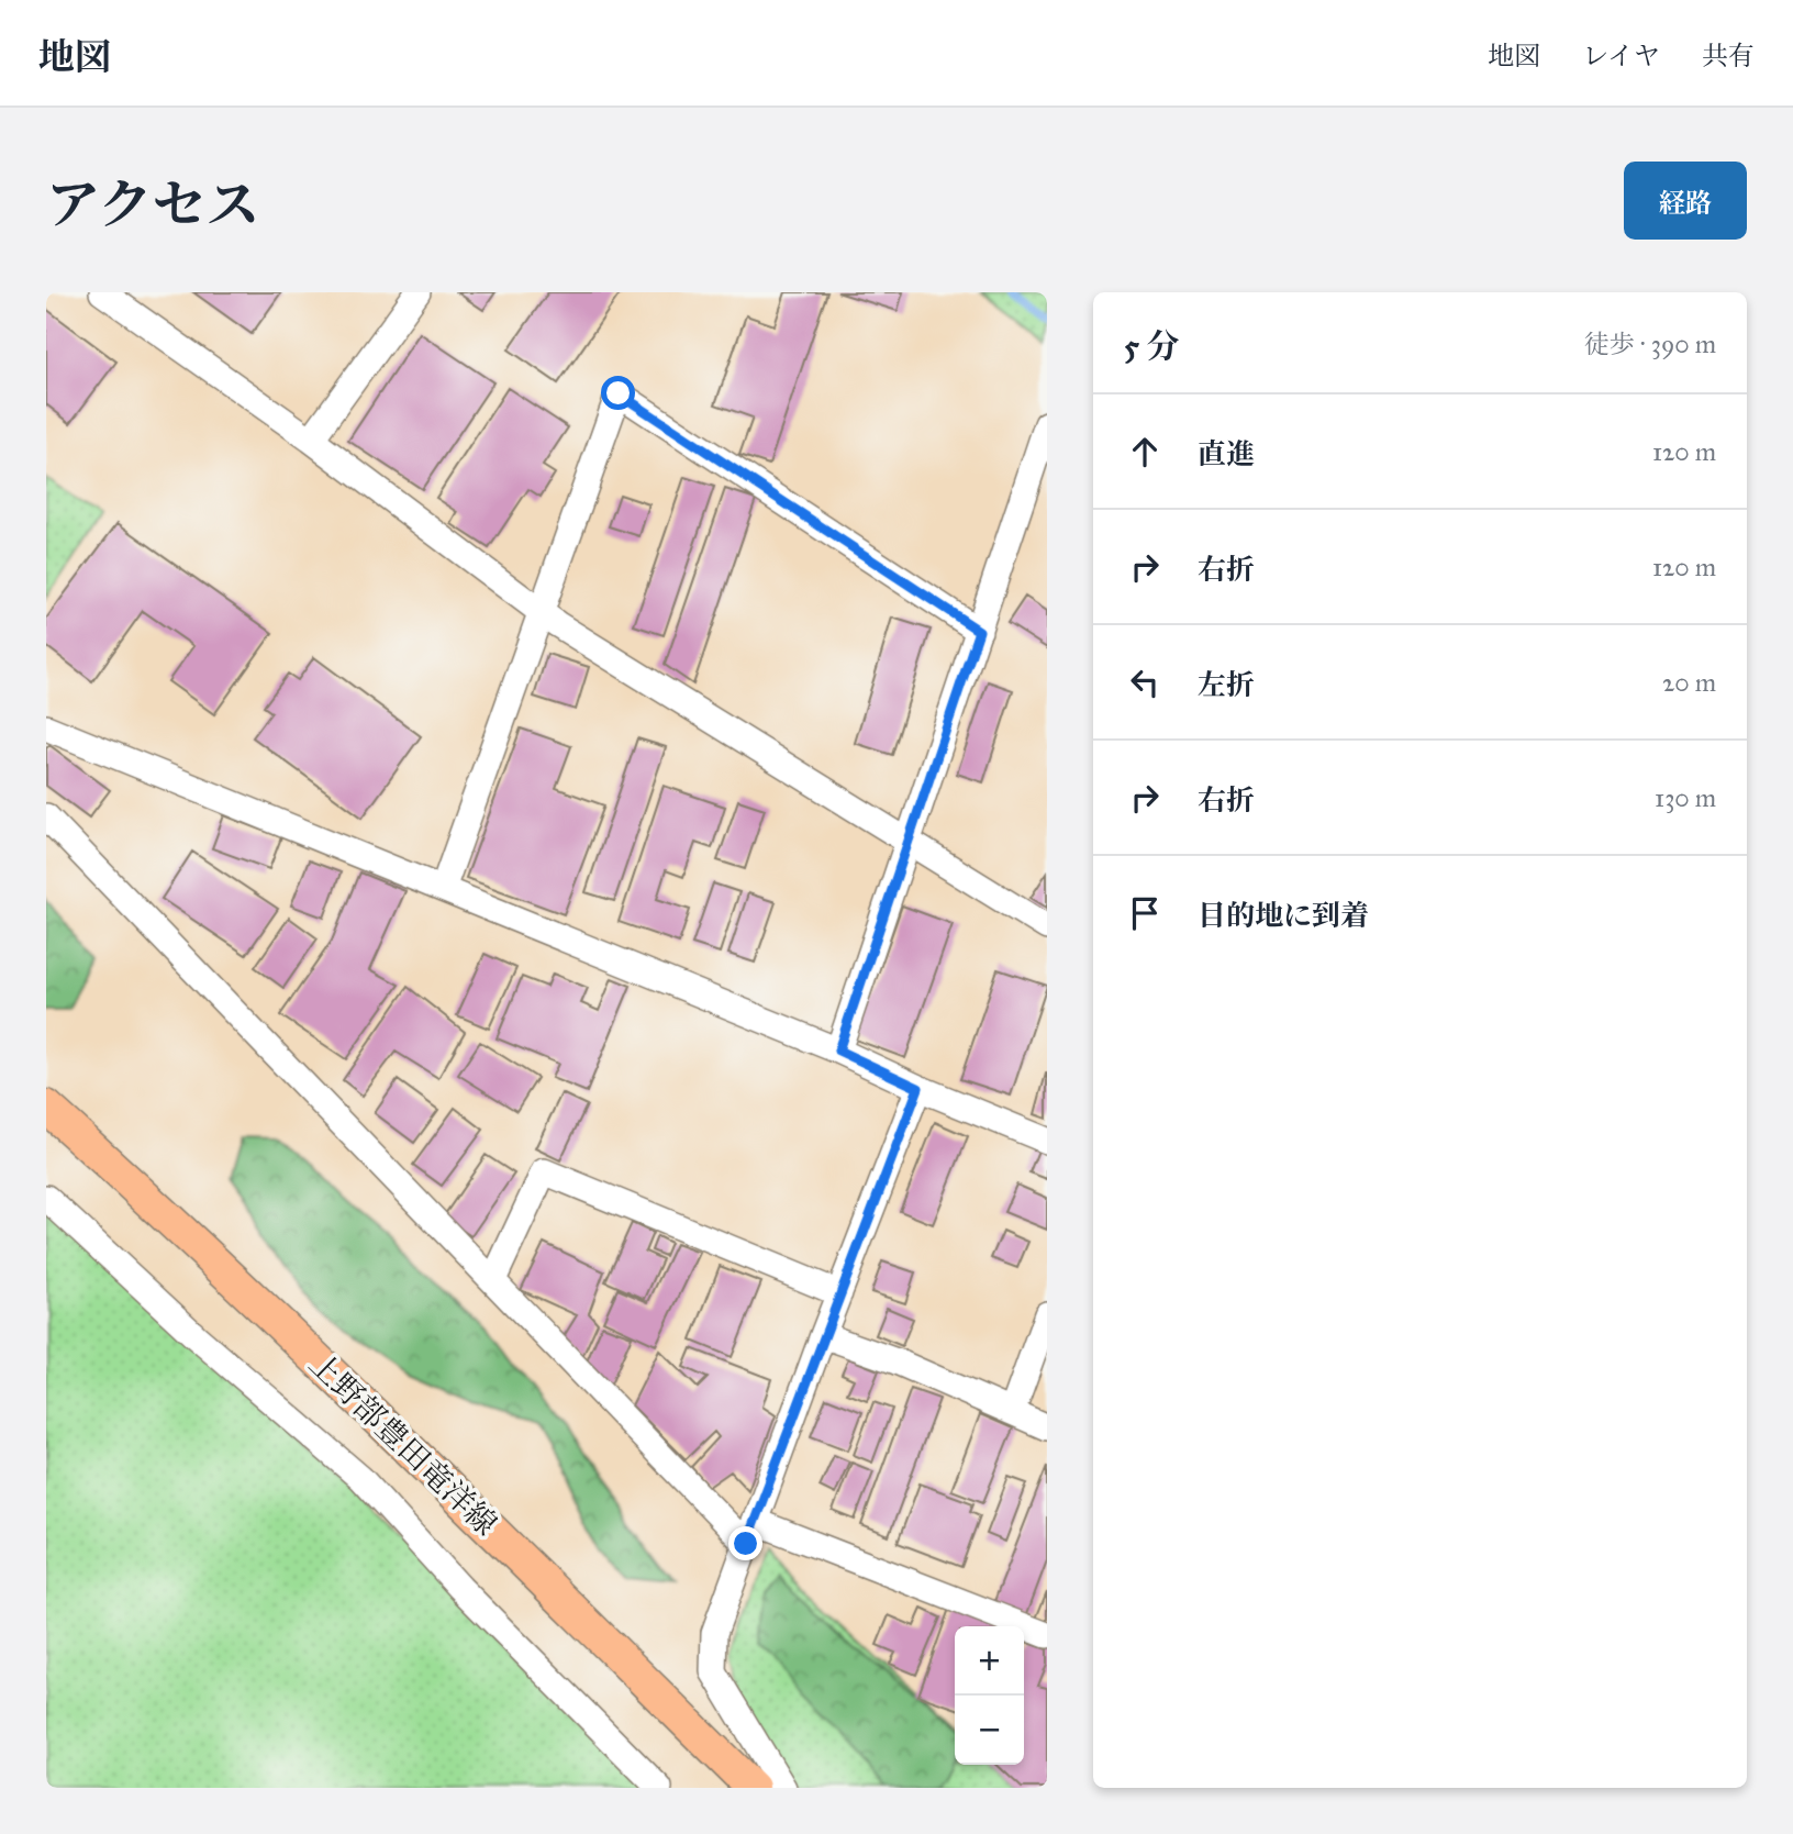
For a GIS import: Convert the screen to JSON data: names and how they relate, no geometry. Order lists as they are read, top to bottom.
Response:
{
  "streets": {
    "main road": ["上野部豊田竜洋線"]
  },
  "page": {
    "header": "地図",
    "nav": ["地図", "レイヤ", "共有"],
    "title": "アクセス",
    "buttons": "経路",
    "heading": ["5 分", "徒歩 · 390 m"],
    "list": [
      ["直進", "120 m"],
      ["右折", "120 m"],
      ["左折", "20 m"],
      ["右折", "130 m"],
      "目的地に到着"
    ],
    "map_buttons": ["+", "−"]
  }
}
